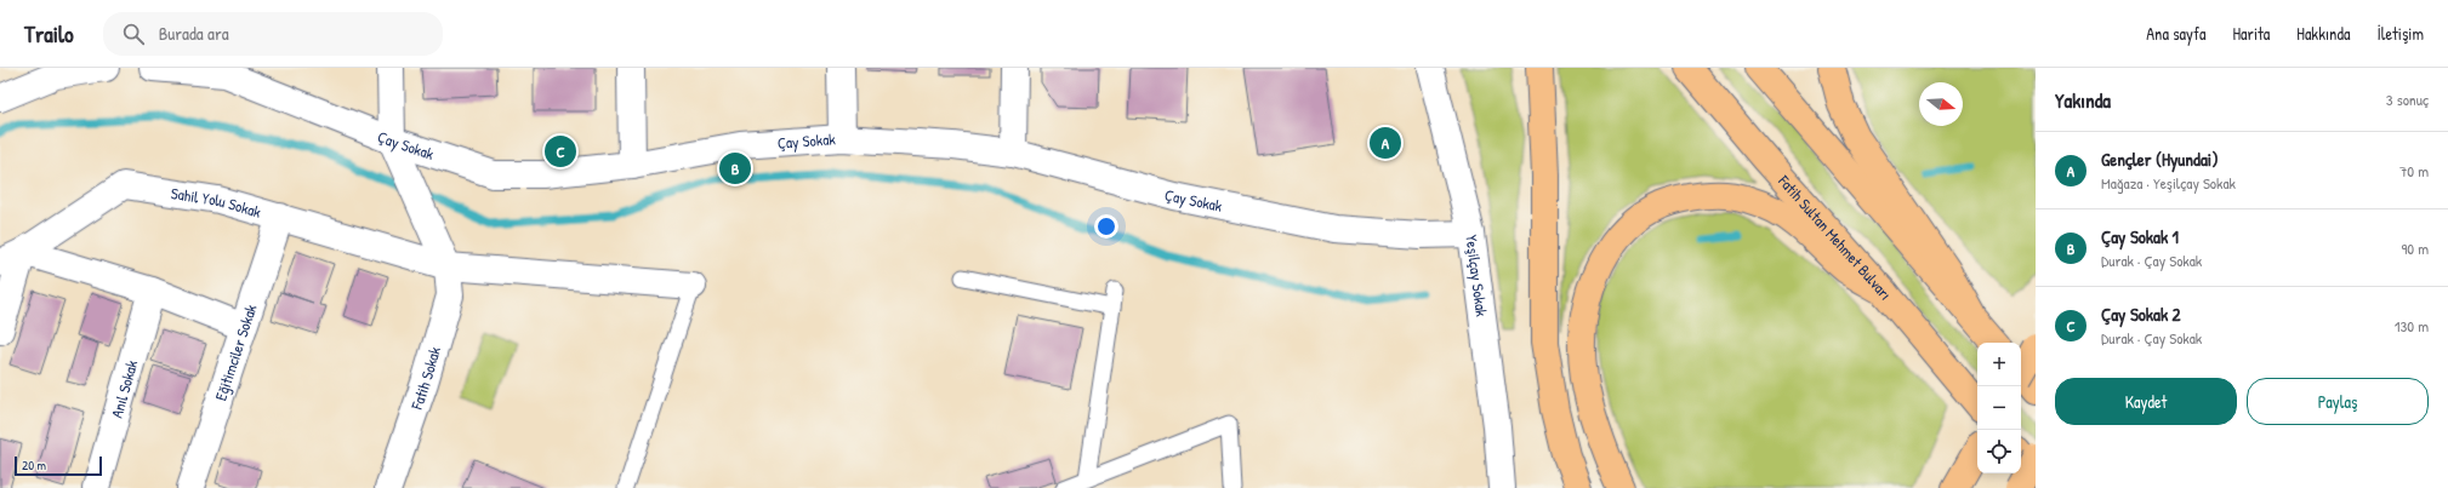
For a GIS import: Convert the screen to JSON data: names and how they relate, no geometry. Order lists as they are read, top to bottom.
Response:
{
  "streets": {
    "main road": ["Fatih Sultan Mehmet Bulvarı"],
    "street": [
      "Çay Sokak",
      "Sahil Yolu Sokak",
      "Yeşilçay Sokak",
      "Eğitimciler Sokak",
      "Fatih Sokak",
      "Anıl Sokak"
    ]
  },
  "crossings": [
    ["Çay Sokak", "Yeşilçay Sokak"],
    ["Çay Sokak", "Fatih Sokak"],
    ["Sahil Yolu Sokak", "Eğitimciler Sokak"],
    ["Sahil Yolu Sokak", "Fatih Sokak"]
  ],
  "scale_bar": "20 m",
  "north": "right",
  "page": {
    "header": "Trailo",
    "search": "Burada ara",
    "nav": [
      "Ana sayfa",
      "Harita",
      "Hakkında",
      "İletişim"
    ],
    "heading": ["Yakında", "3 sonuç"],
    "pins": ["A", "C", "B"],
    "list": [
      {
        "mark": "A",
        "name": "Gençler (Hyundai)",
        "note": "Mağaza · Yeşilçay Sokak",
        "value": "70 m"
      },
      {
        "mark": "B",
        "name": "Çay Sokak 1",
        "note": "Durak · Çay Sokak",
        "value": "90 m"
      },
      {
        "mark": "C",
        "name": "Çay Sokak 2",
        "note": "Durak · Çay Sokak",
        "value": "130 m"
      }
    ],
    "map_buttons": ["+", "−"],
    "buttons": ["Kaydet", "Paylaş"],
    "scale": "20 m"
  }
}
